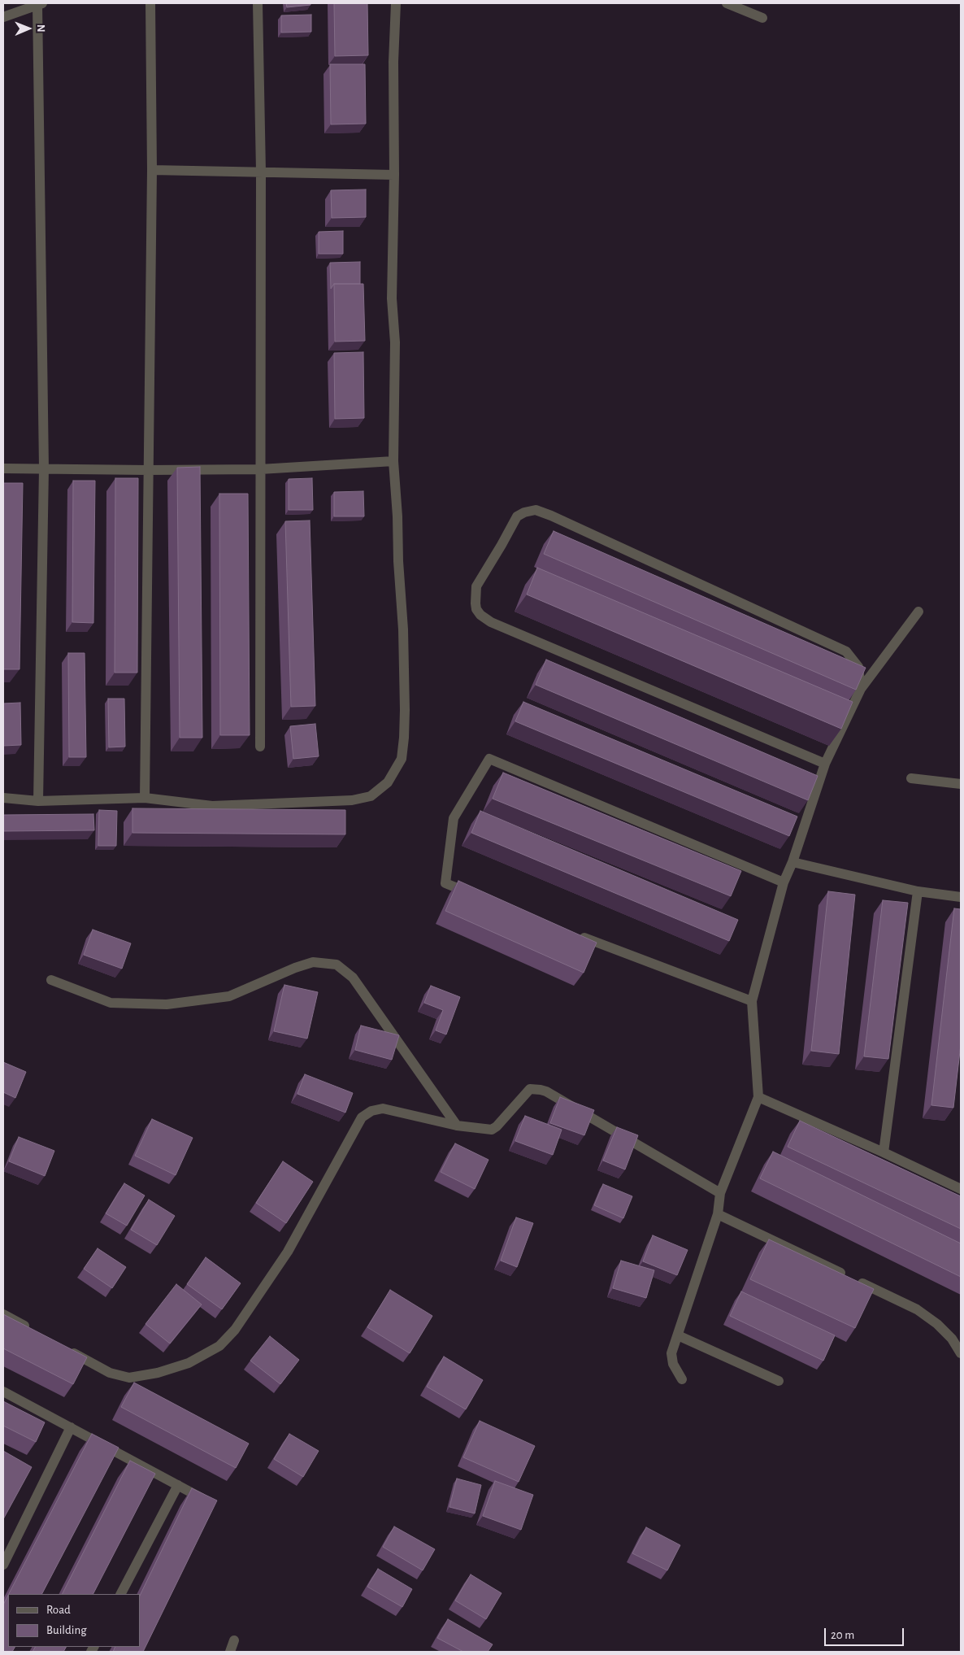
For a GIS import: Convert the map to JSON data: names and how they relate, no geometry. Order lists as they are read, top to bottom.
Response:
{
  "legend": ["Road", "Building"],
  "scale_bar": "20 m",
  "north": "right"
}
